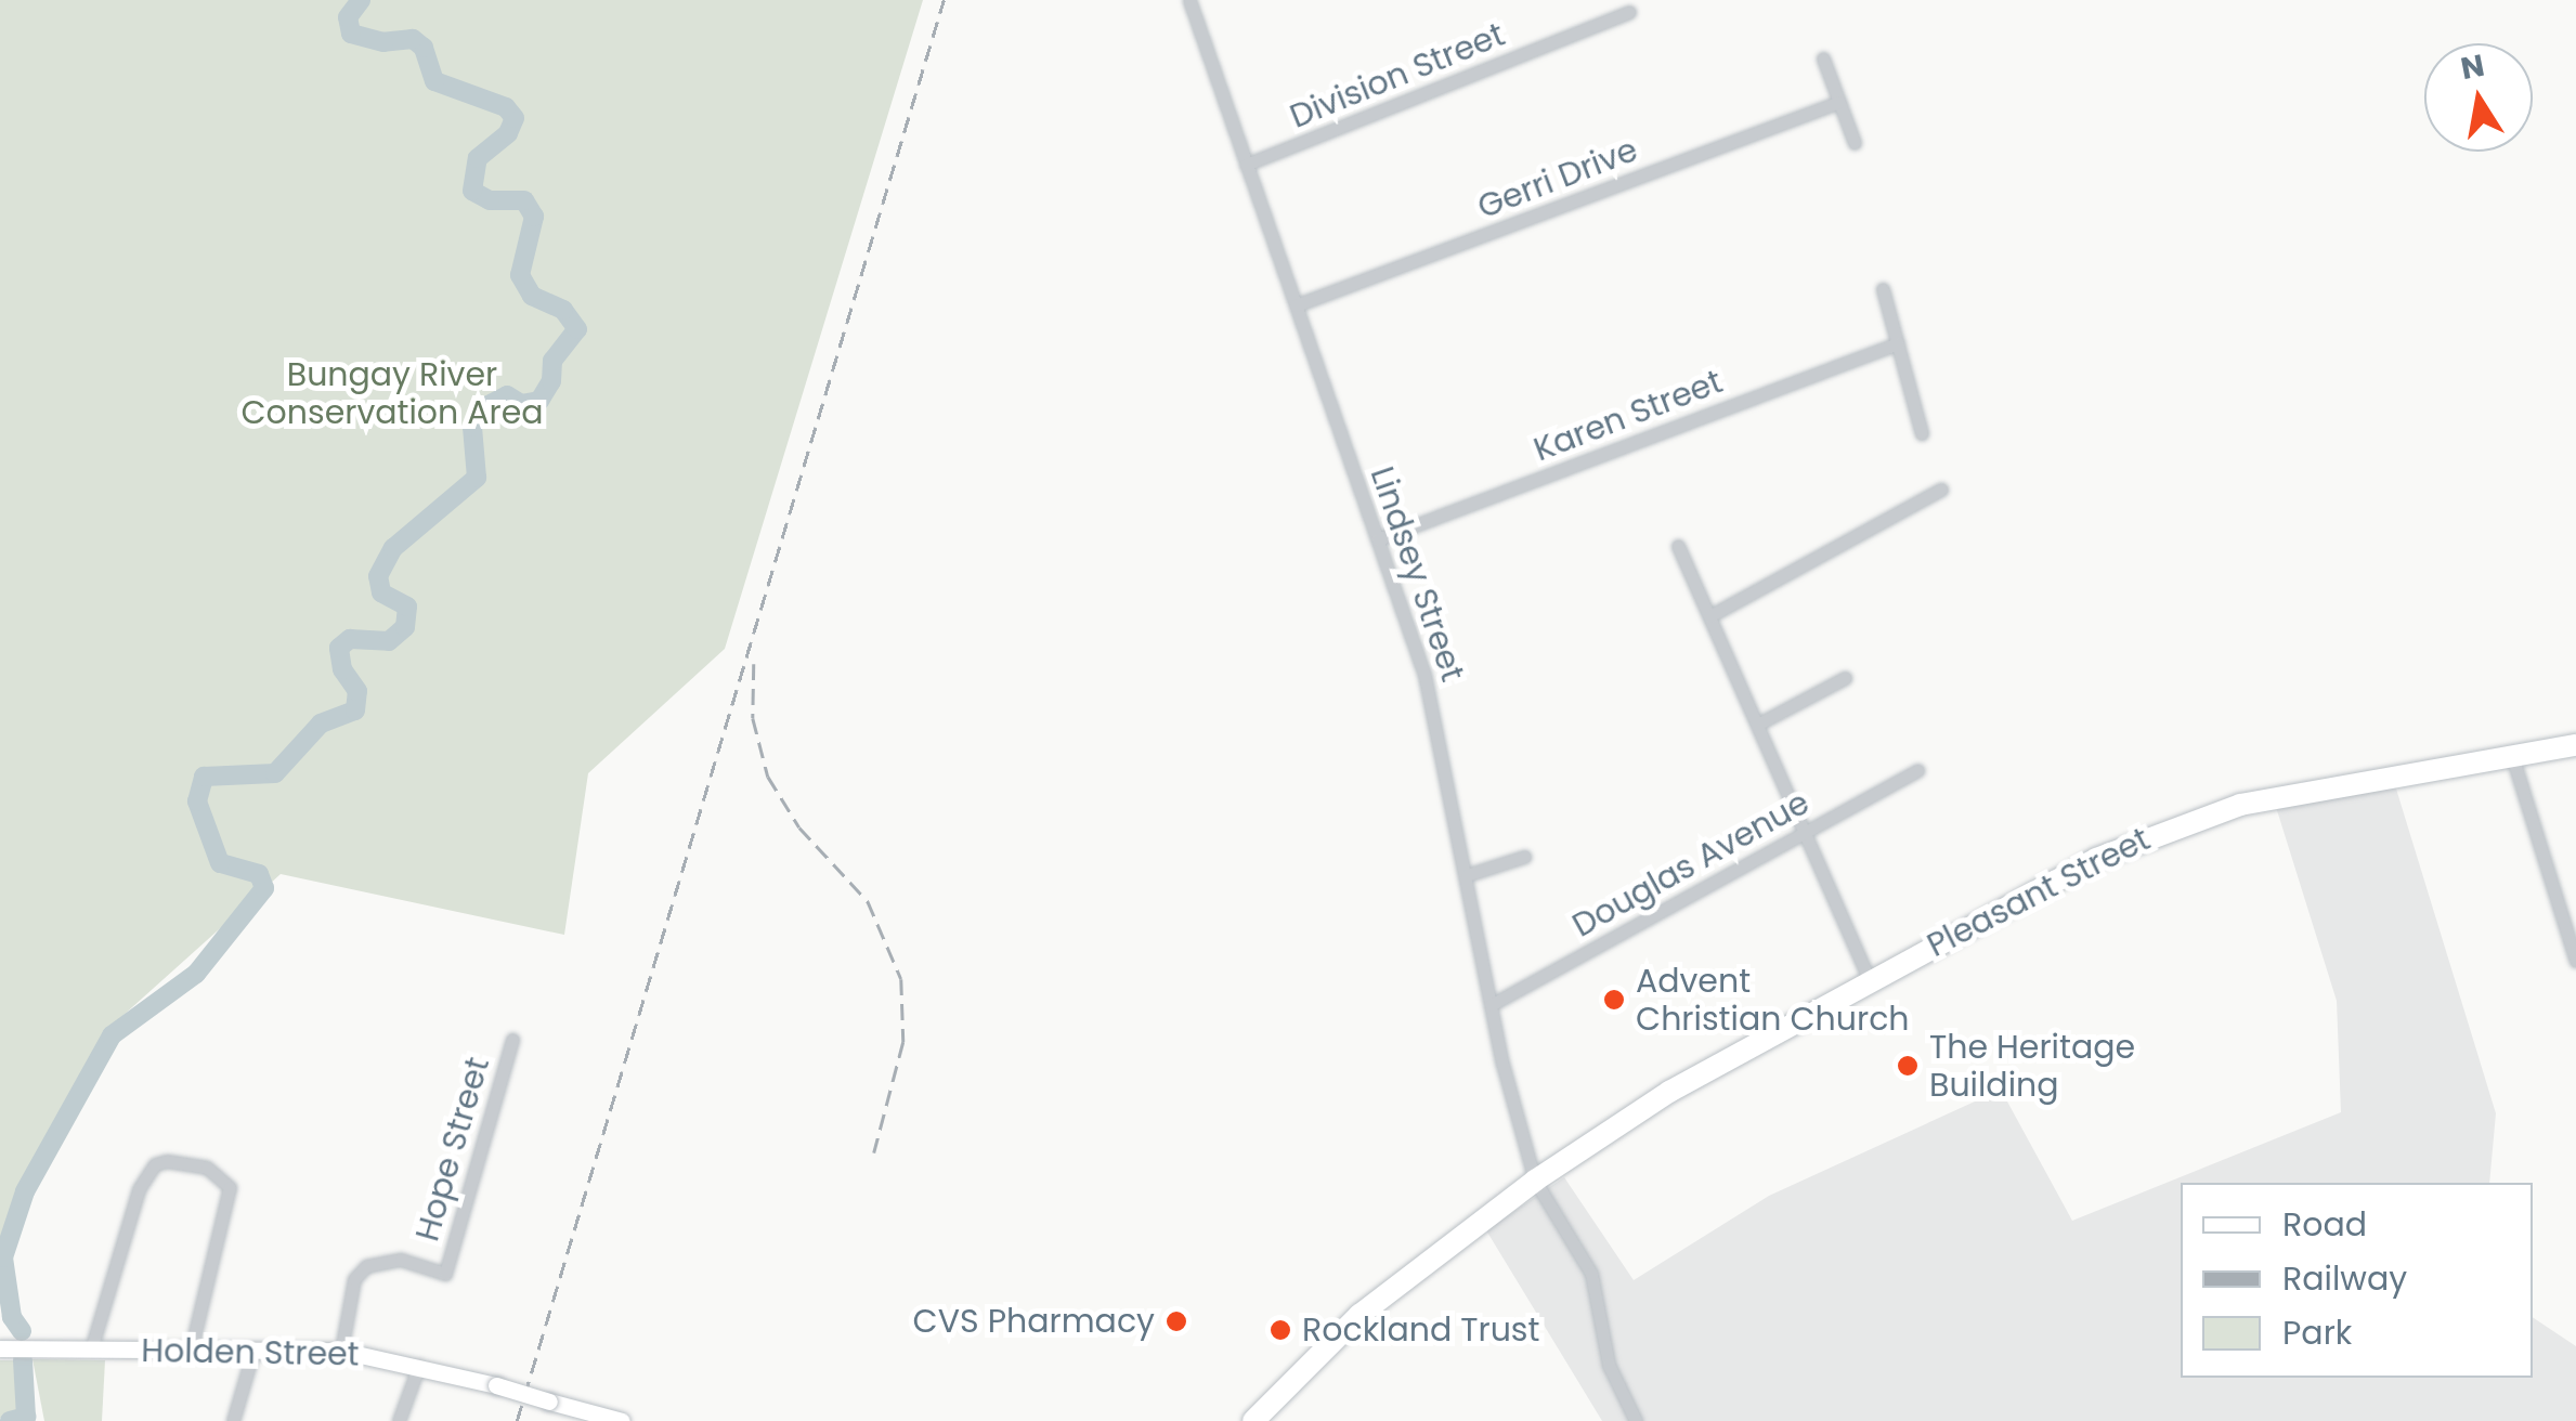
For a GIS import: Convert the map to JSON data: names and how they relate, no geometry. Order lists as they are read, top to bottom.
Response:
{
  "streets": {
    "highway": ["Pleasant Street"],
    "main road": ["Holden Street"],
    "street": [
      "Division Street",
      "Gerri Drive",
      "Karen Street",
      "Lindsey Street",
      "Douglas Avenue",
      "Hope Street"
    ]
  },
  "crossings": [
    ["Division Street", "Lindsey Street"],
    ["Gerri Drive", "Lindsey Street"],
    ["Karen Street", "Lindsey Street"],
    ["Lindsey Street", "Douglas Avenue"],
    ["Lindsey Street", "Pleasant Street"],
    ["Hope Street", "Holden Street"]
  ],
  "parks": ["Bungay River Conservation Area"],
  "places": [
    "Advent Christian Church",
    "The Heritage Building",
    "CVS Pharmacy",
    "Rockland Trust"
  ],
  "legend": ["Road", "Railway", "Park"],
  "north": "top"
}
